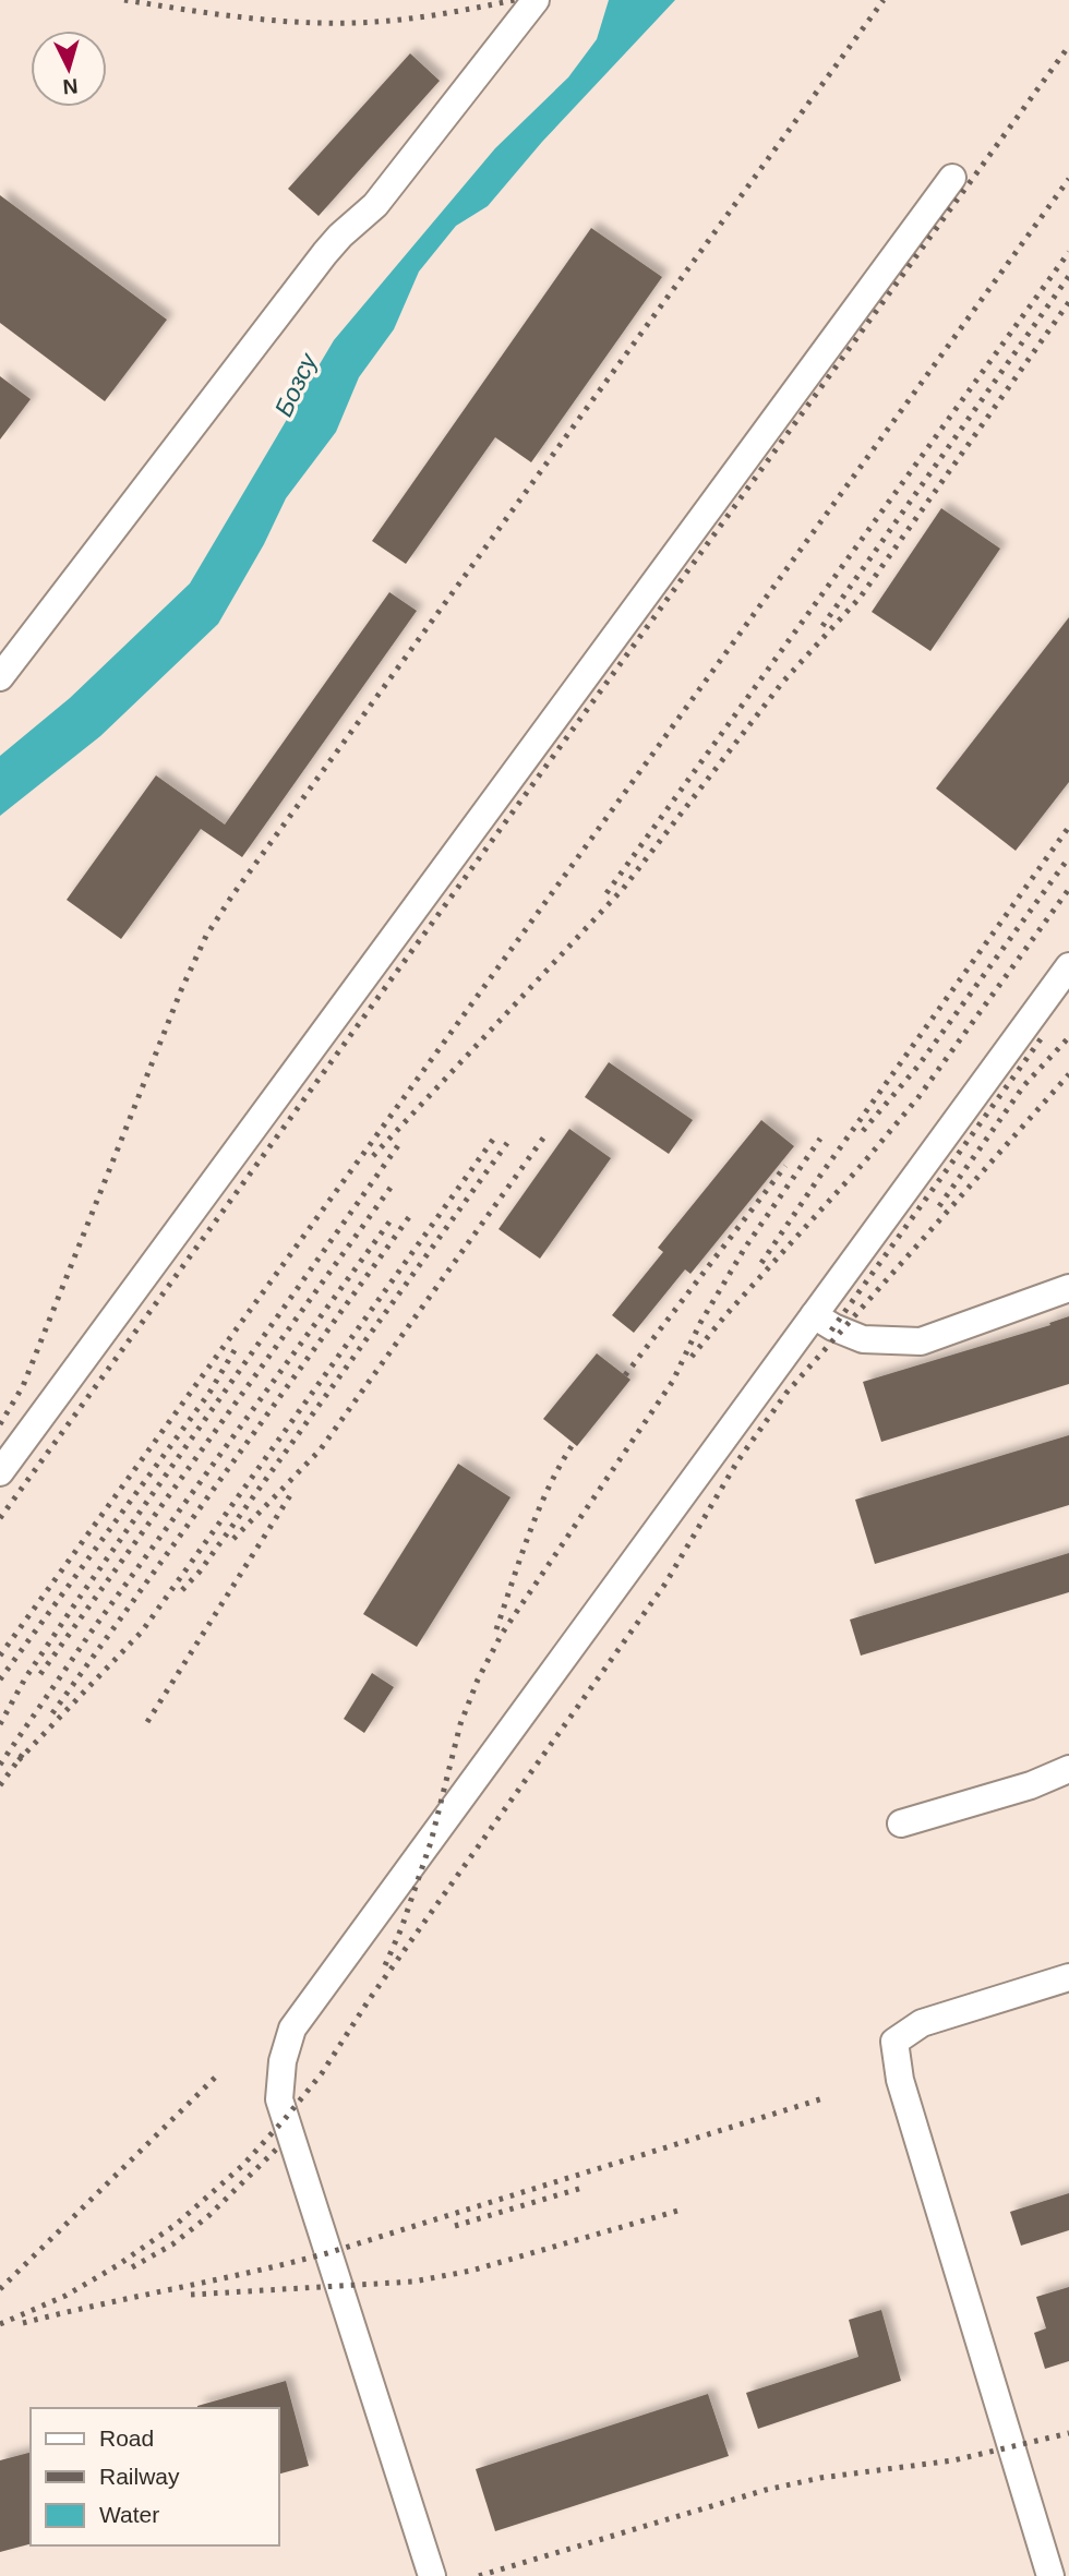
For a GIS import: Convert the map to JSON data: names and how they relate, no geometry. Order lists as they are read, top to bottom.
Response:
{
  "water": ["Бозсу"],
  "legend": ["Road", "Railway", "Water"],
  "north": "bottom"
}
